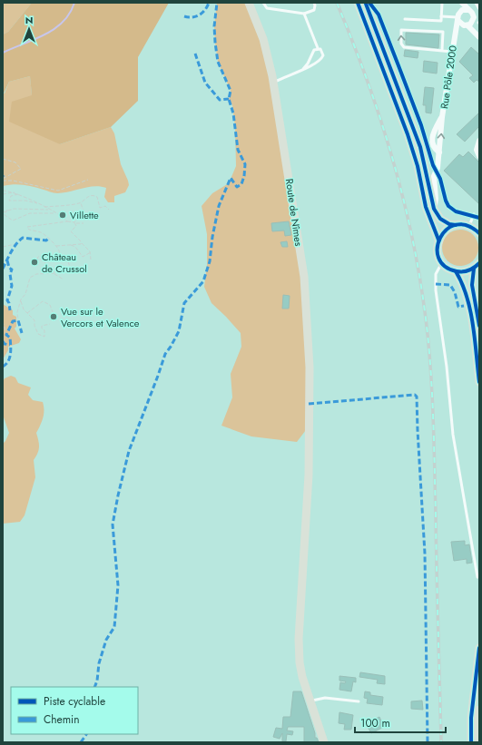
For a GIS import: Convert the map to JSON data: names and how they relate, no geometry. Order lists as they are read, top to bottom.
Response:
{
  "streets": {
    "main road": ["Route de Nîmes"],
    "street": ["Rue Pôle 2000"]
  },
  "places": ["Villette", "Château de Crussol", "Vue sur le Vercors et Valence"],
  "legend": ["Piste cyclable", "Chemin"],
  "scale_bar": "100 m",
  "north": "top"
}
